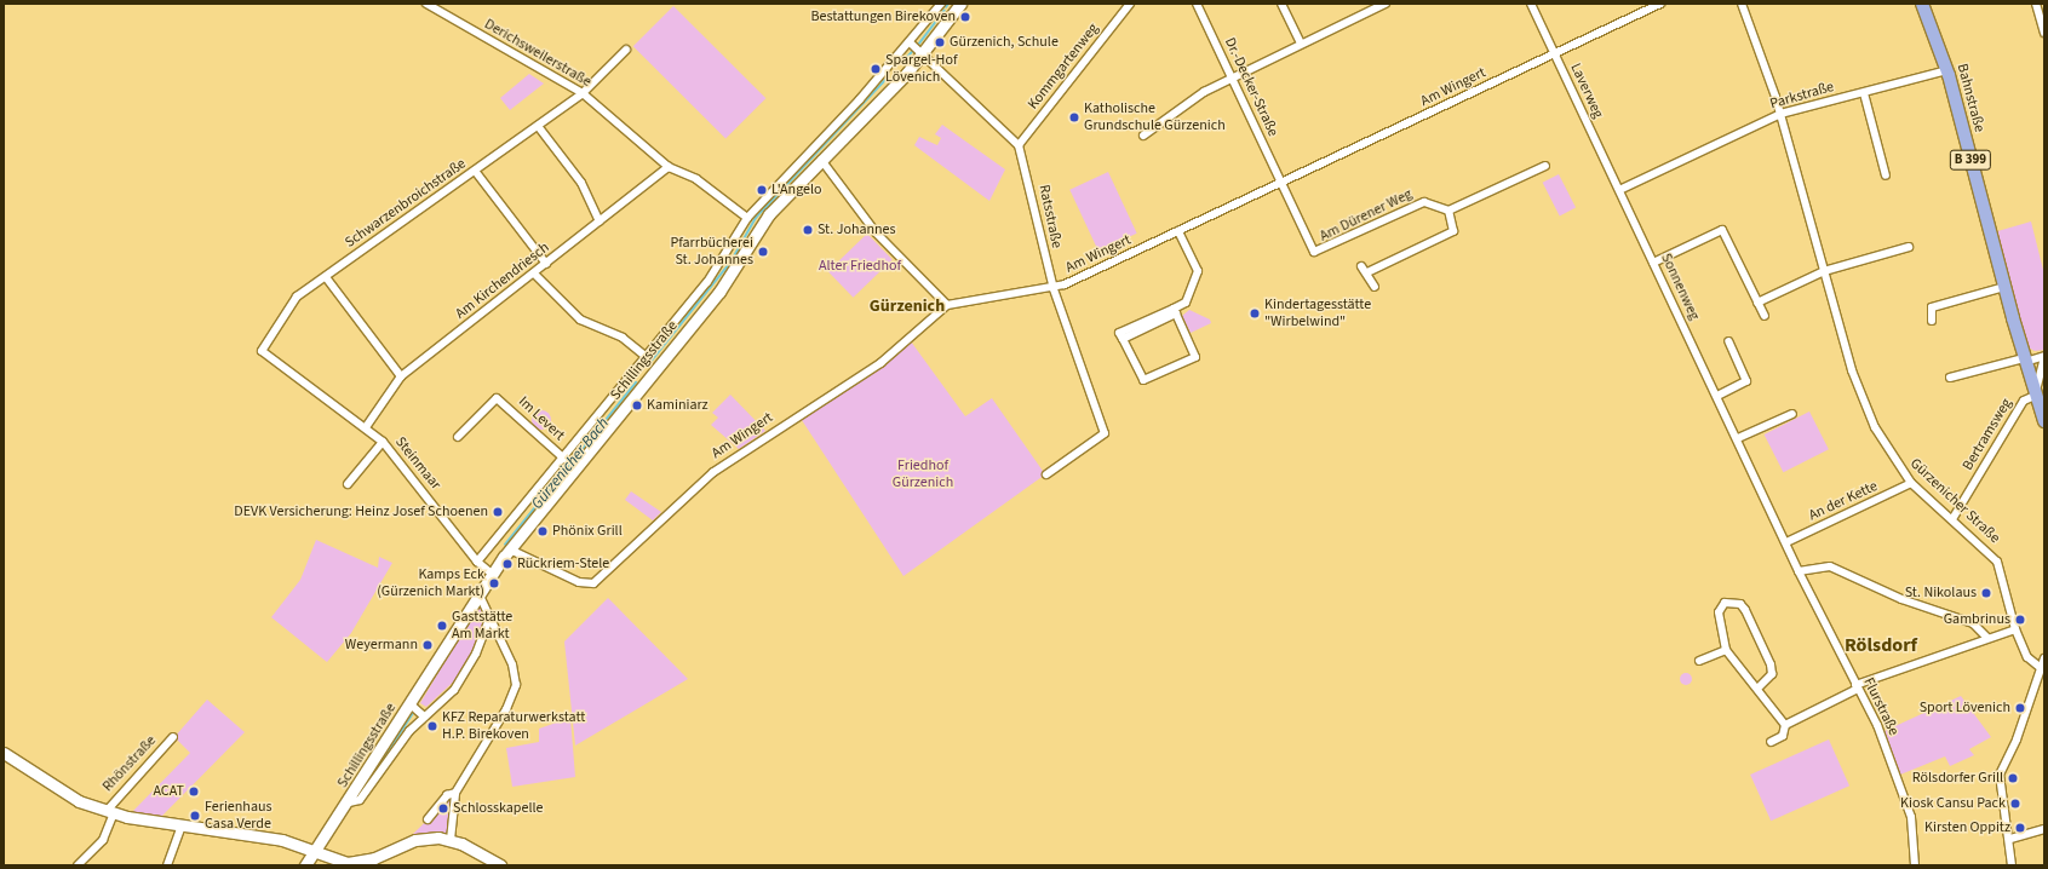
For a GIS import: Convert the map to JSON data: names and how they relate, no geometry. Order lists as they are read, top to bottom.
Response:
{
  "streets": {
    "main road": ["Bahnstraße", "B 399", "Schillingsstraße"],
    "street": [
      "Derichsweilerstraße",
      "Kommgartenweg",
      "Dr.-Decker-Straße",
      "Am Wingert",
      "Laverweg",
      "Parkstraße",
      "Schwarzenbroichstraße",
      "Am Dürener Weg",
      "Ratsstraße",
      "Am Kirchendriesch",
      "Sonnenweg",
      "Im Levert",
      "Bertramsweg",
      "Steinmaar",
      "An der Kette",
      "Gürzenicher Straße",
      "Flurstraße",
      "Rhönstraße"
    ]
  },
  "crossings": [
    ["Derichsweilerstraße", "Schwarzenbroichstraße"],
    ["Derichsweilerstraße", "Am Kirchendriesch"],
    ["Derichsweilerstraße", "Schillingsstraße"],
    ["Kommgartenweg", "Ratsstraße"],
    ["Dr.-Decker-Straße", "Am Wingert"],
    ["Dr.-Decker-Straße", "Am Dürener Weg"],
    ["Am Wingert", "Laverweg"],
    ["Am Wingert", "Am Dürener Weg"],
    ["Am Wingert", "Ratsstraße"],
    ["Am Wingert", "Schillingsstraße"],
    ["Laverweg", "Parkstraße"],
    ["Laverweg", "Sonnenweg"],
    ["Parkstraße", "Bahnstraße"],
    ["Parkstraße", "Sonnenweg"],
    ["Parkstraße", "Gürzenicher Straße"],
    ["Bahnstraße", "Bertramsweg"],
    ["Schwarzenbroichstraße", "Steinmaar"],
    ["Am Kirchendriesch", "Steinmaar"],
    ["Sonnenweg", "An der Kette"],
    ["Sonnenweg", "Flurstraße"],
    ["Schillingsstraße", "Im Levert"],
    ["Schillingsstraße", "Steinmaar"],
    ["Bertramsweg", "Gürzenicher Straße"],
    ["An der Kette", "Gürzenicher Straße"],
    ["An der Kette", "Flurstraße"]
  ],
  "districts": ["Gürzenich", "Rölsdorf"],
  "water": ["Gürzenicher Bach"],
  "parks": ["Alter Friedhof", "Friedhof Gürzenich"],
  "places": [
    "Bestattungen Birekoven",
    "Gürzenich, Schule",
    "Spargel-Hof Lövenich",
    "Katholische Grundschule Gürzenich",
    "L'Angelo",
    "St. Johannes",
    "Pfarrbücherei St. Johannes",
    "Kindertagesstätte \"Wirbelwind\"",
    "Kaminiarz",
    "DEVK Versicherung: Heinz Josef Schoenen",
    "Phönix Grill",
    "Rückriem-Stele",
    "Kamps Eck (Gürzenich Markt)",
    "St. Nikolaus",
    "Gambrinus",
    "Gaststätte Am Markt",
    "Weyermann",
    "Sport Lövenich",
    "KFZ Reparaturwerkstatt H.P. Birekoven",
    "Rölsdorfer Grill",
    "ACAT",
    "Kiosk Cansu Pack",
    "Schlosskapelle",
    "Ferienhaus Casa Verde",
    "Kirsten Oppitz"
  ]
}
